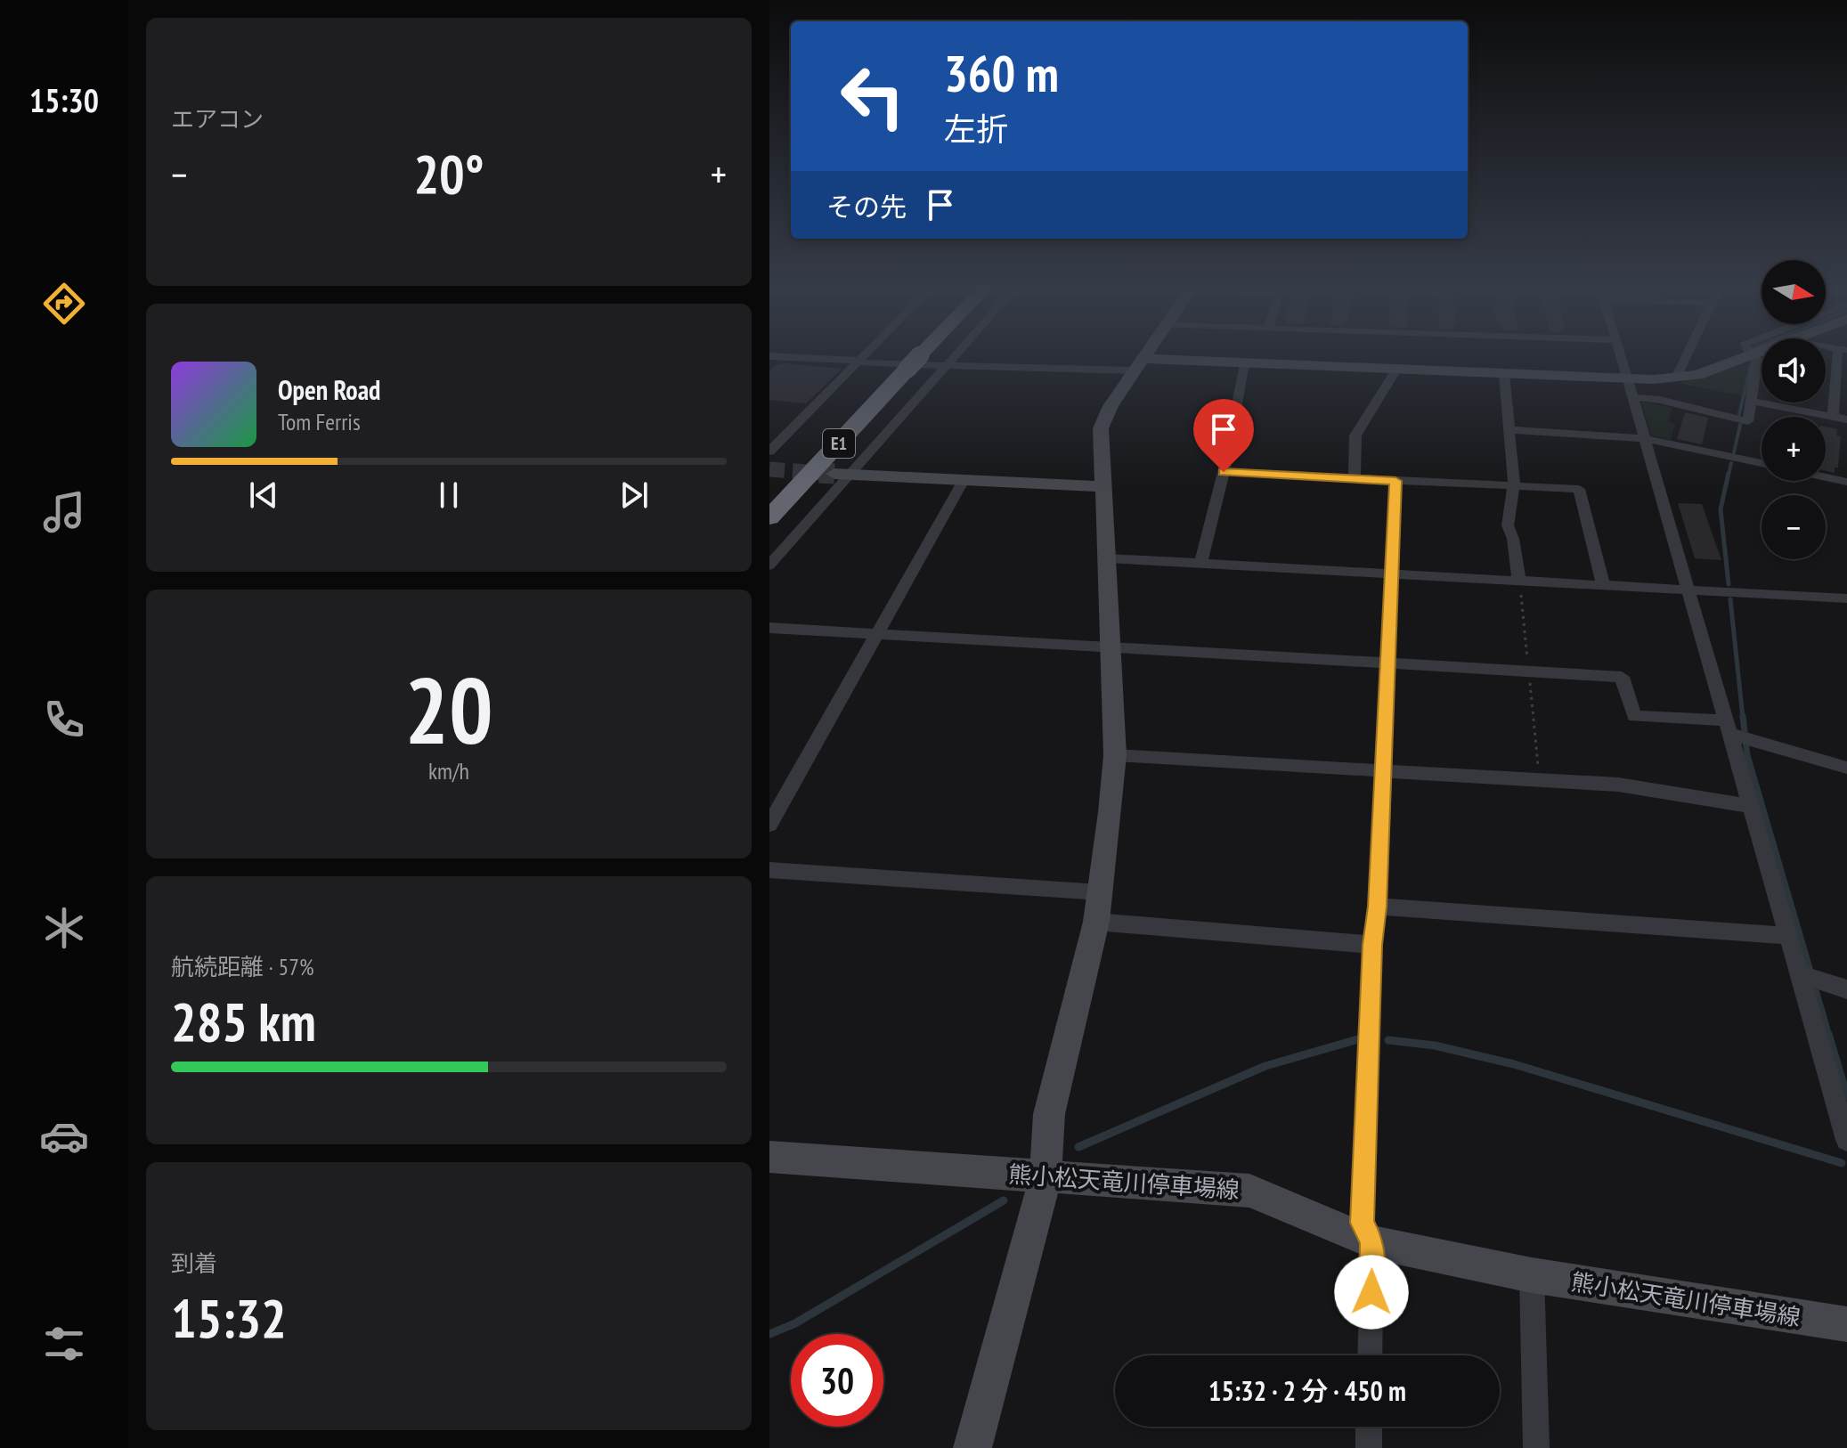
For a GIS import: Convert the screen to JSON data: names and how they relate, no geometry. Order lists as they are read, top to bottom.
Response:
{
  "streets": {
    "highway": ["E1"],
    "street": ["熊小松天竜川停車場線"]
  },
  "north": "right",
  "page": {
    "tabs": "15:30",
    "tile": [
      "エアコン",
      ["20", "km/h"],
      ["航続距離 · 57%", "285 km"],
      ["到着", "15:32"]
    ],
    "turn": ["360 m", "左折"],
    "heat": ["−", "20°", "+"],
    "then": "その先",
    "map_buttons": ["+", "−"],
    "song": ["Open Road", "Tom Ferris"],
    "limit": "30",
    "trip": "15:32 · 2 分 · 450 m"
  }
}
